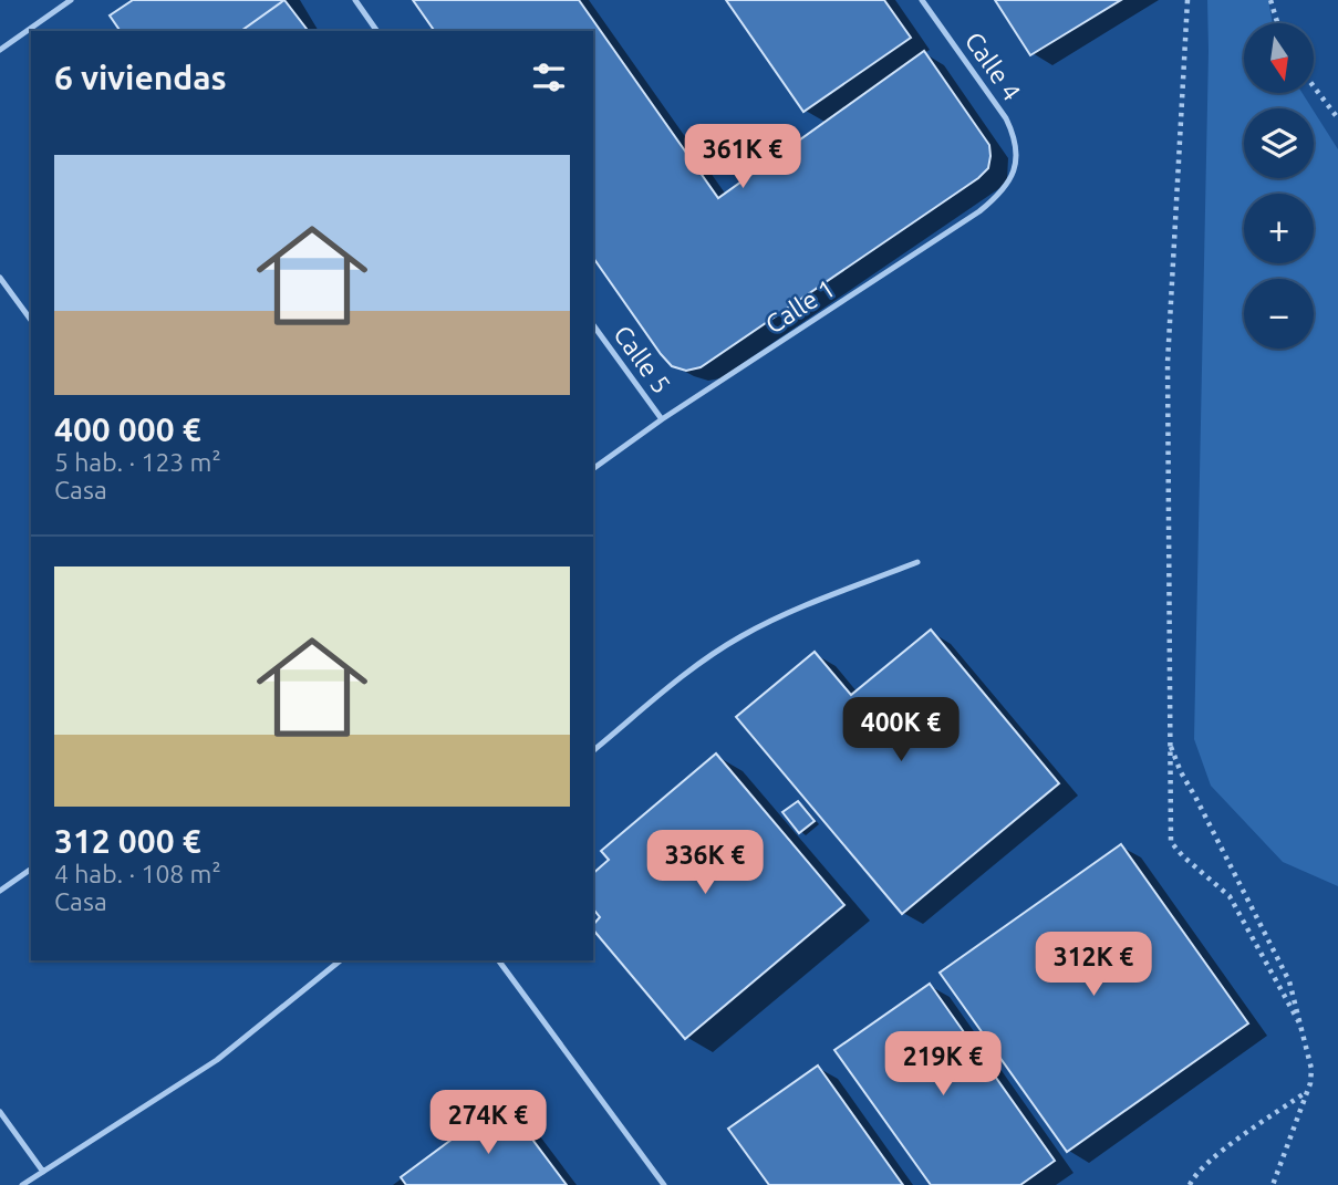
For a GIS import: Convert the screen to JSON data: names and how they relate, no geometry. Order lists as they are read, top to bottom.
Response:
{
  "streets": {
    "lane": ["Calle 4", "Calle 1", "Calle 5"]
  },
  "crossings": [
    ["Calle 4", "Calle 1"],
    ["Calle 1", "Calle 5"]
  ],
  "north": "bottom",
  "page": {
    "map_buttons": ["+", "−"],
    "heading": "6 viviendas",
    "price": [
      "361K €",
      "400K €",
      "336K €",
      "312K €",
      "219K €",
      "274K €"
    ],
    "list": [
      {
        "name": "400 000 €",
        "note": "5 hab. · 123 m² · Casa"
      },
      {
        "name": "312 000 €",
        "note": "4 hab. · 108 m² · Casa"
      }
    ]
  }
}
